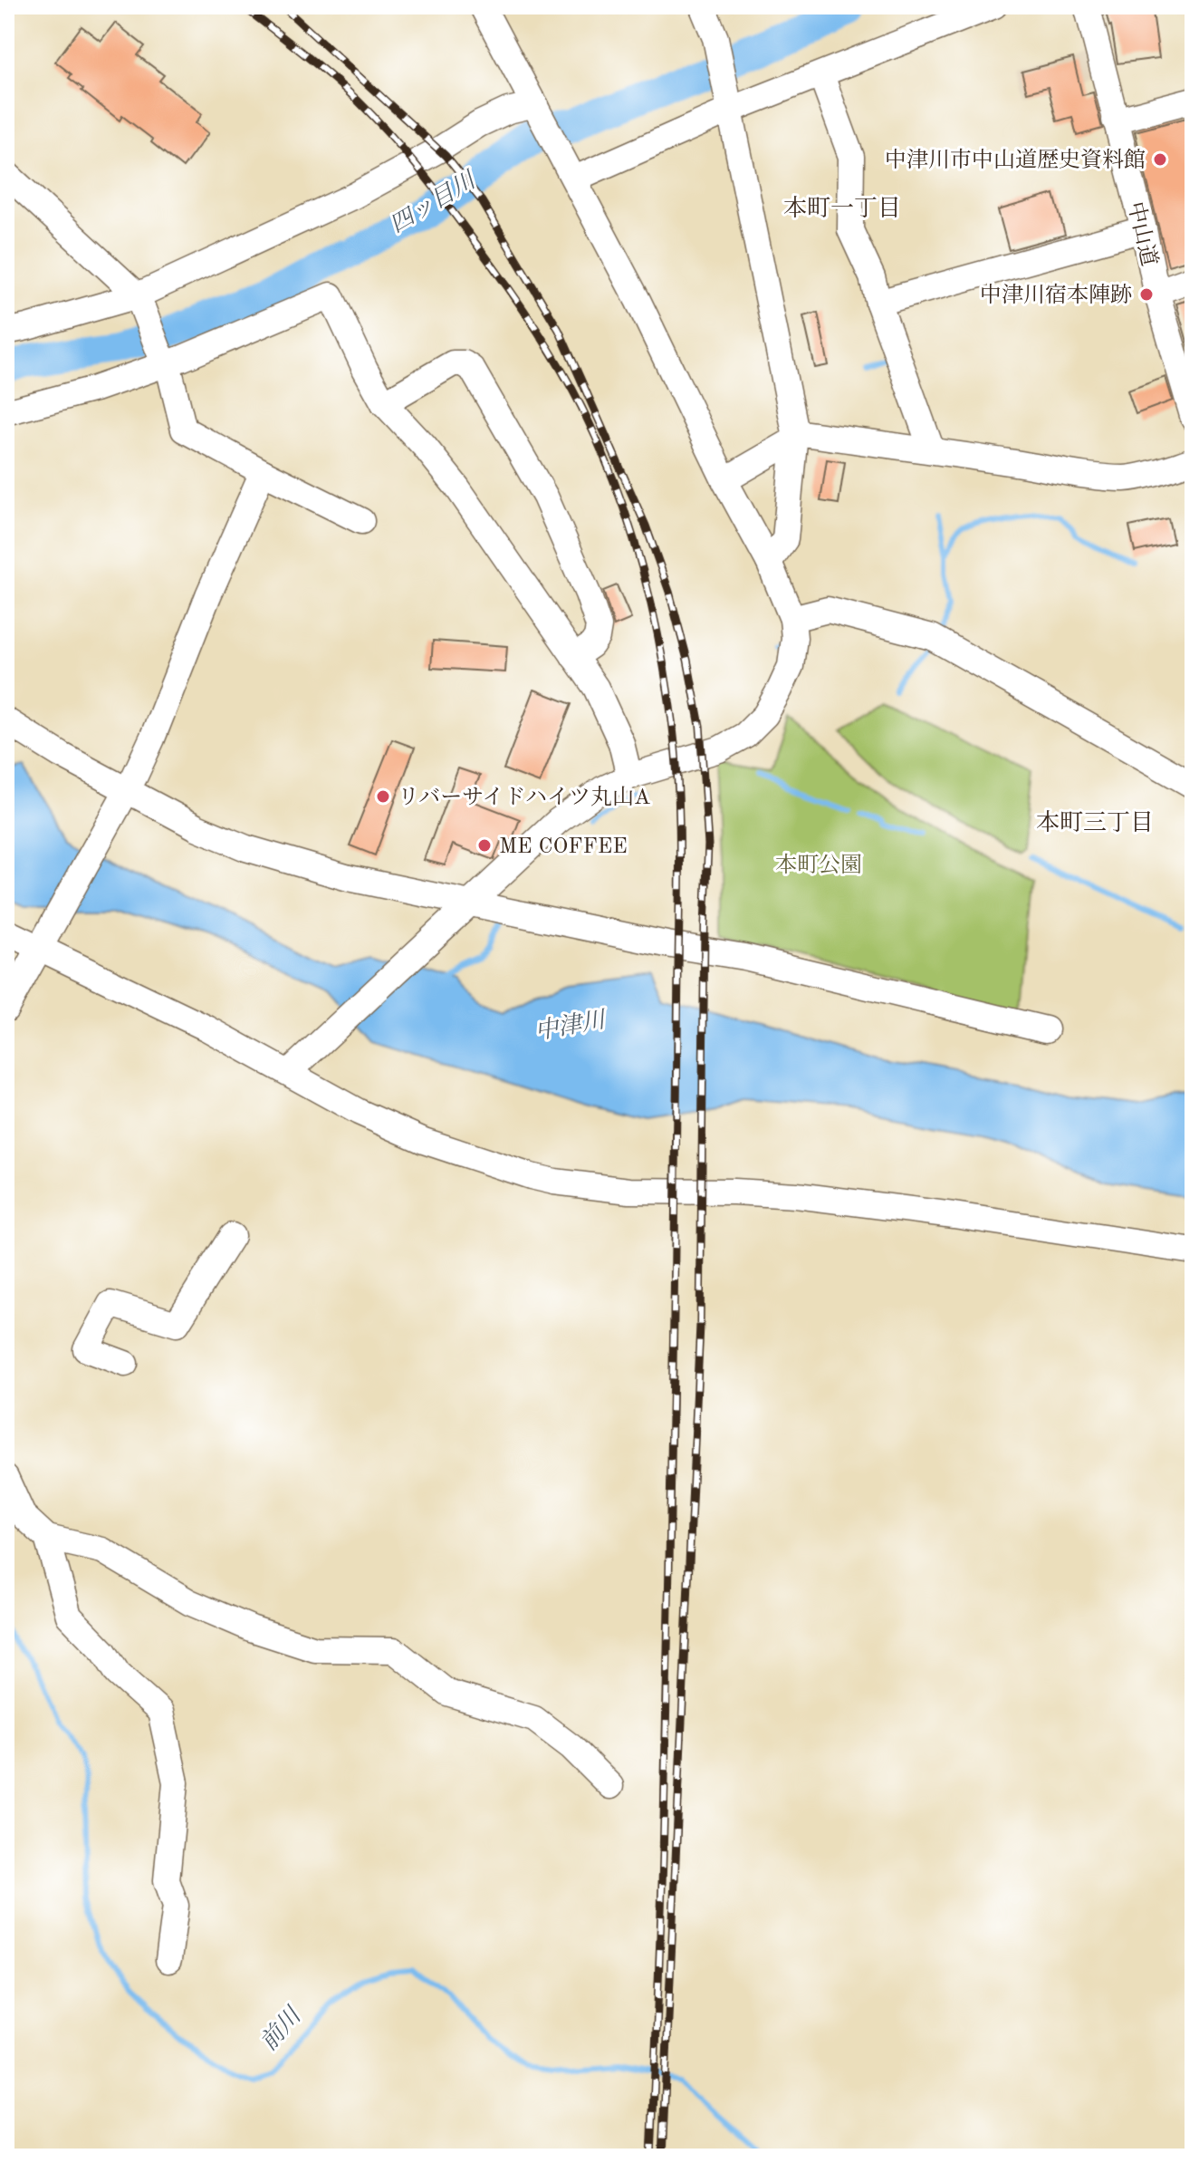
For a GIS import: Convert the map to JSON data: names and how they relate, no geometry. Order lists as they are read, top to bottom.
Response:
{
  "streets": {
    "street": ["中山道"]
  },
  "districts": ["本町一丁目", "本町三丁目"],
  "water": ["四ッ目川", "中津川", "前川"],
  "parks": ["本町公園"],
  "places": [
    "中津川市中山道歴史資料館",
    "中津川宿本陣跡",
    "リバーサイドハイツ丸山A",
    "ME COFFEE"
  ]
}
